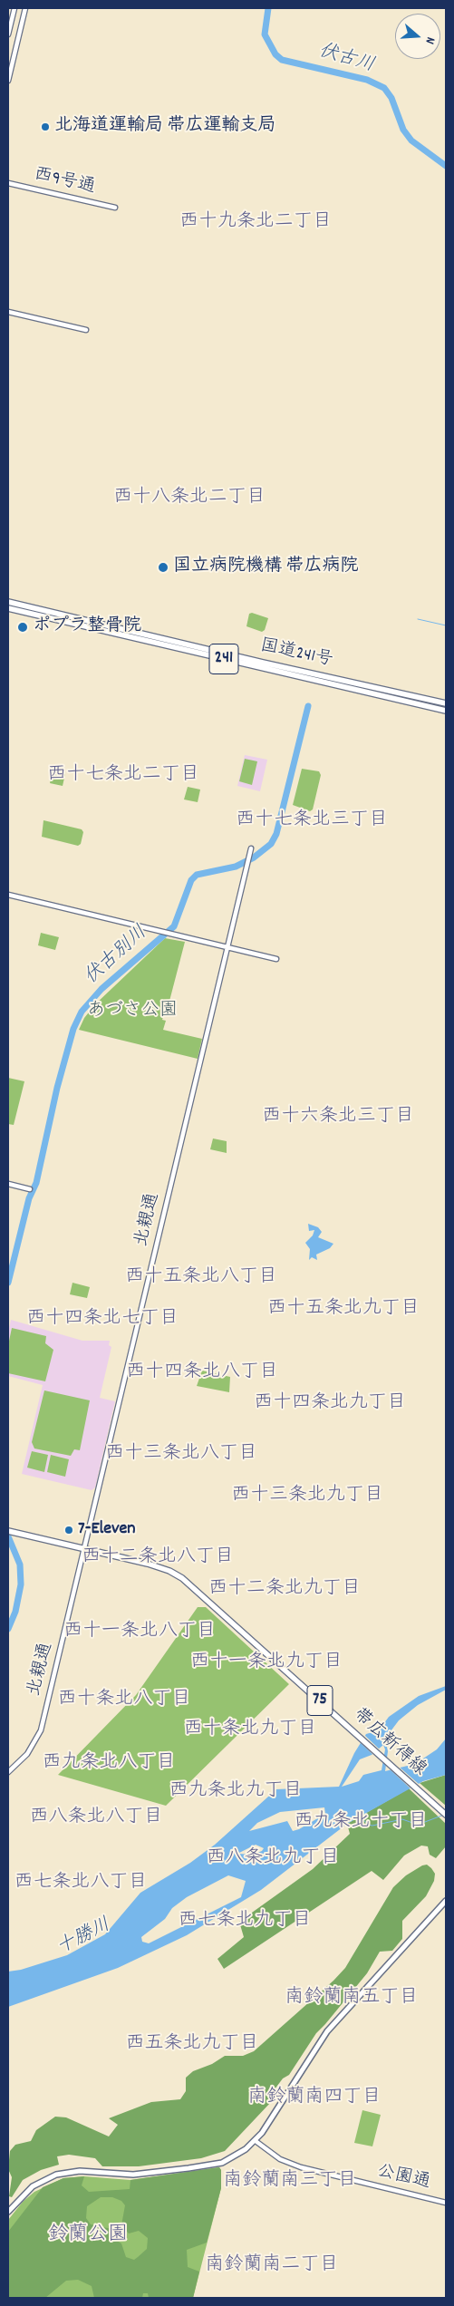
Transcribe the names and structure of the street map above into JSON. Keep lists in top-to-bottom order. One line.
{"streets":{"main road":["国道241号","241","75","帯広新得線"],"street":["西9号通","北親通","公園通"]},"crossings":[["北親通","帯広新得線"]],"districts":["西十九条北二丁目","西十八条北二丁目","西十七条北二丁目","西十七条北三丁目","西十六条北三丁目","西十五条北八丁目","西十五条北九丁目","西十四条北七丁目","西十四条北八丁目","西十四条北九丁目","西十三条北八丁目","西十三条北九丁目","西十二条北八丁目","西十二条北九丁目","西十一条北八丁目","西十一条北九丁目","西十条北八丁目","西十条北九丁目","西九条北八丁目","西九条北九丁目","西八条北八丁目","西九条北十丁目","西八条北九丁目","西七条北八丁目","西七条北九丁目","南鈴蘭南五丁目","西五条北九丁目","南鈴蘭南四丁目","南鈴蘭南三丁目","鈴蘭公園","南鈴蘭南二丁目"],"water":["伏古川","伏古別川","十勝川"],"parks":["あづさ公園"],"places":["北海道運輸局 帯広運輸支局","国立病院機構 帯広病院","ポプラ整骨院","7-Eleven"],"north":"right"}
